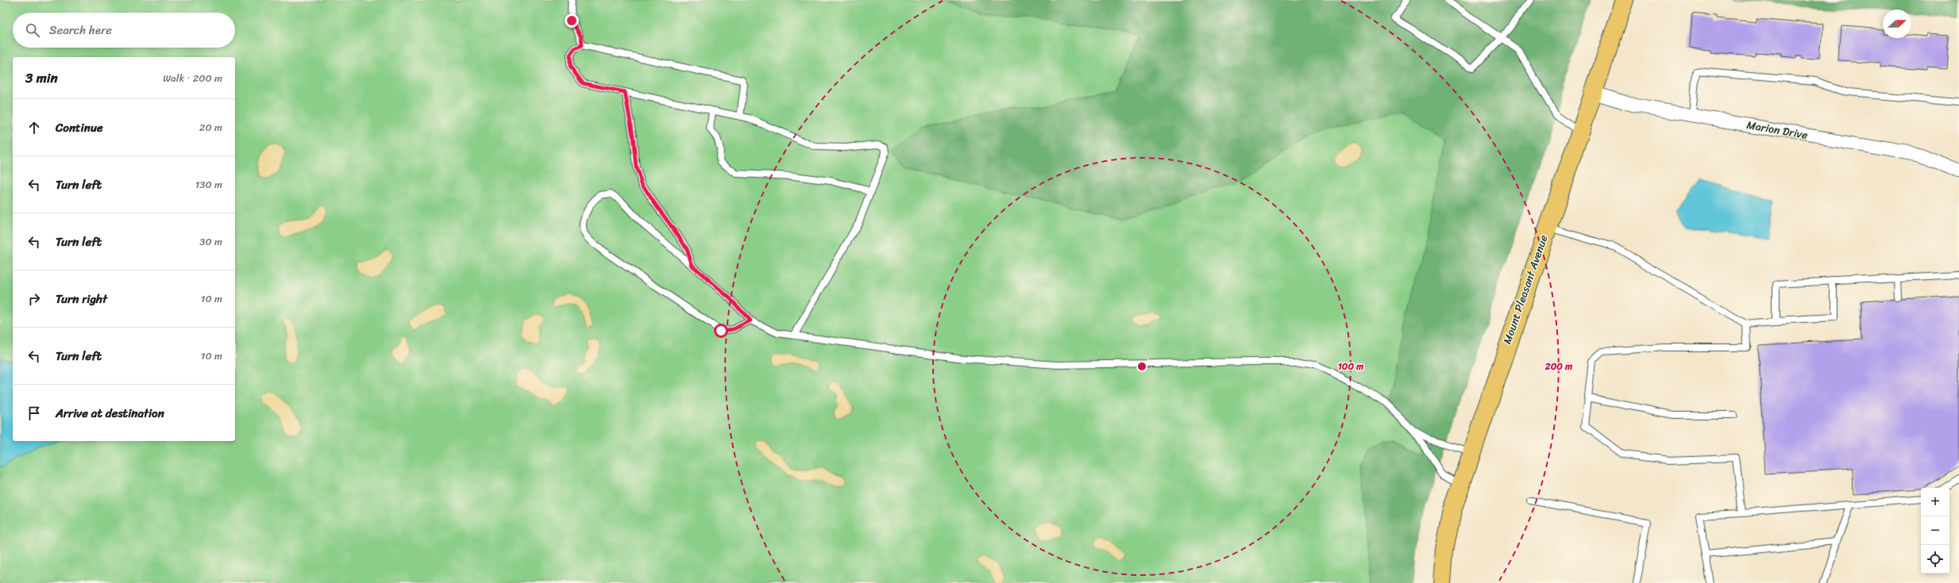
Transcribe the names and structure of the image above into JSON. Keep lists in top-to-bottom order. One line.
{"streets":{"main road":["Mount Pleasant Avenue"],"street":["Marion Drive"]},"crossings":[["Marion Drive","Mount Pleasant Avenue"]],"north":"right","page":{"search":"Search here","heading":["3 min","Walk · 200 m"],"list":[["Continue","20 m"],["Turn left","130 m"],["Turn left","30 m"],["Turn right","10 m"],["Turn left","10 m"],"Arrive at destination"],"map_buttons":["+","−"]},"rings":["100 m","200 m"]}
